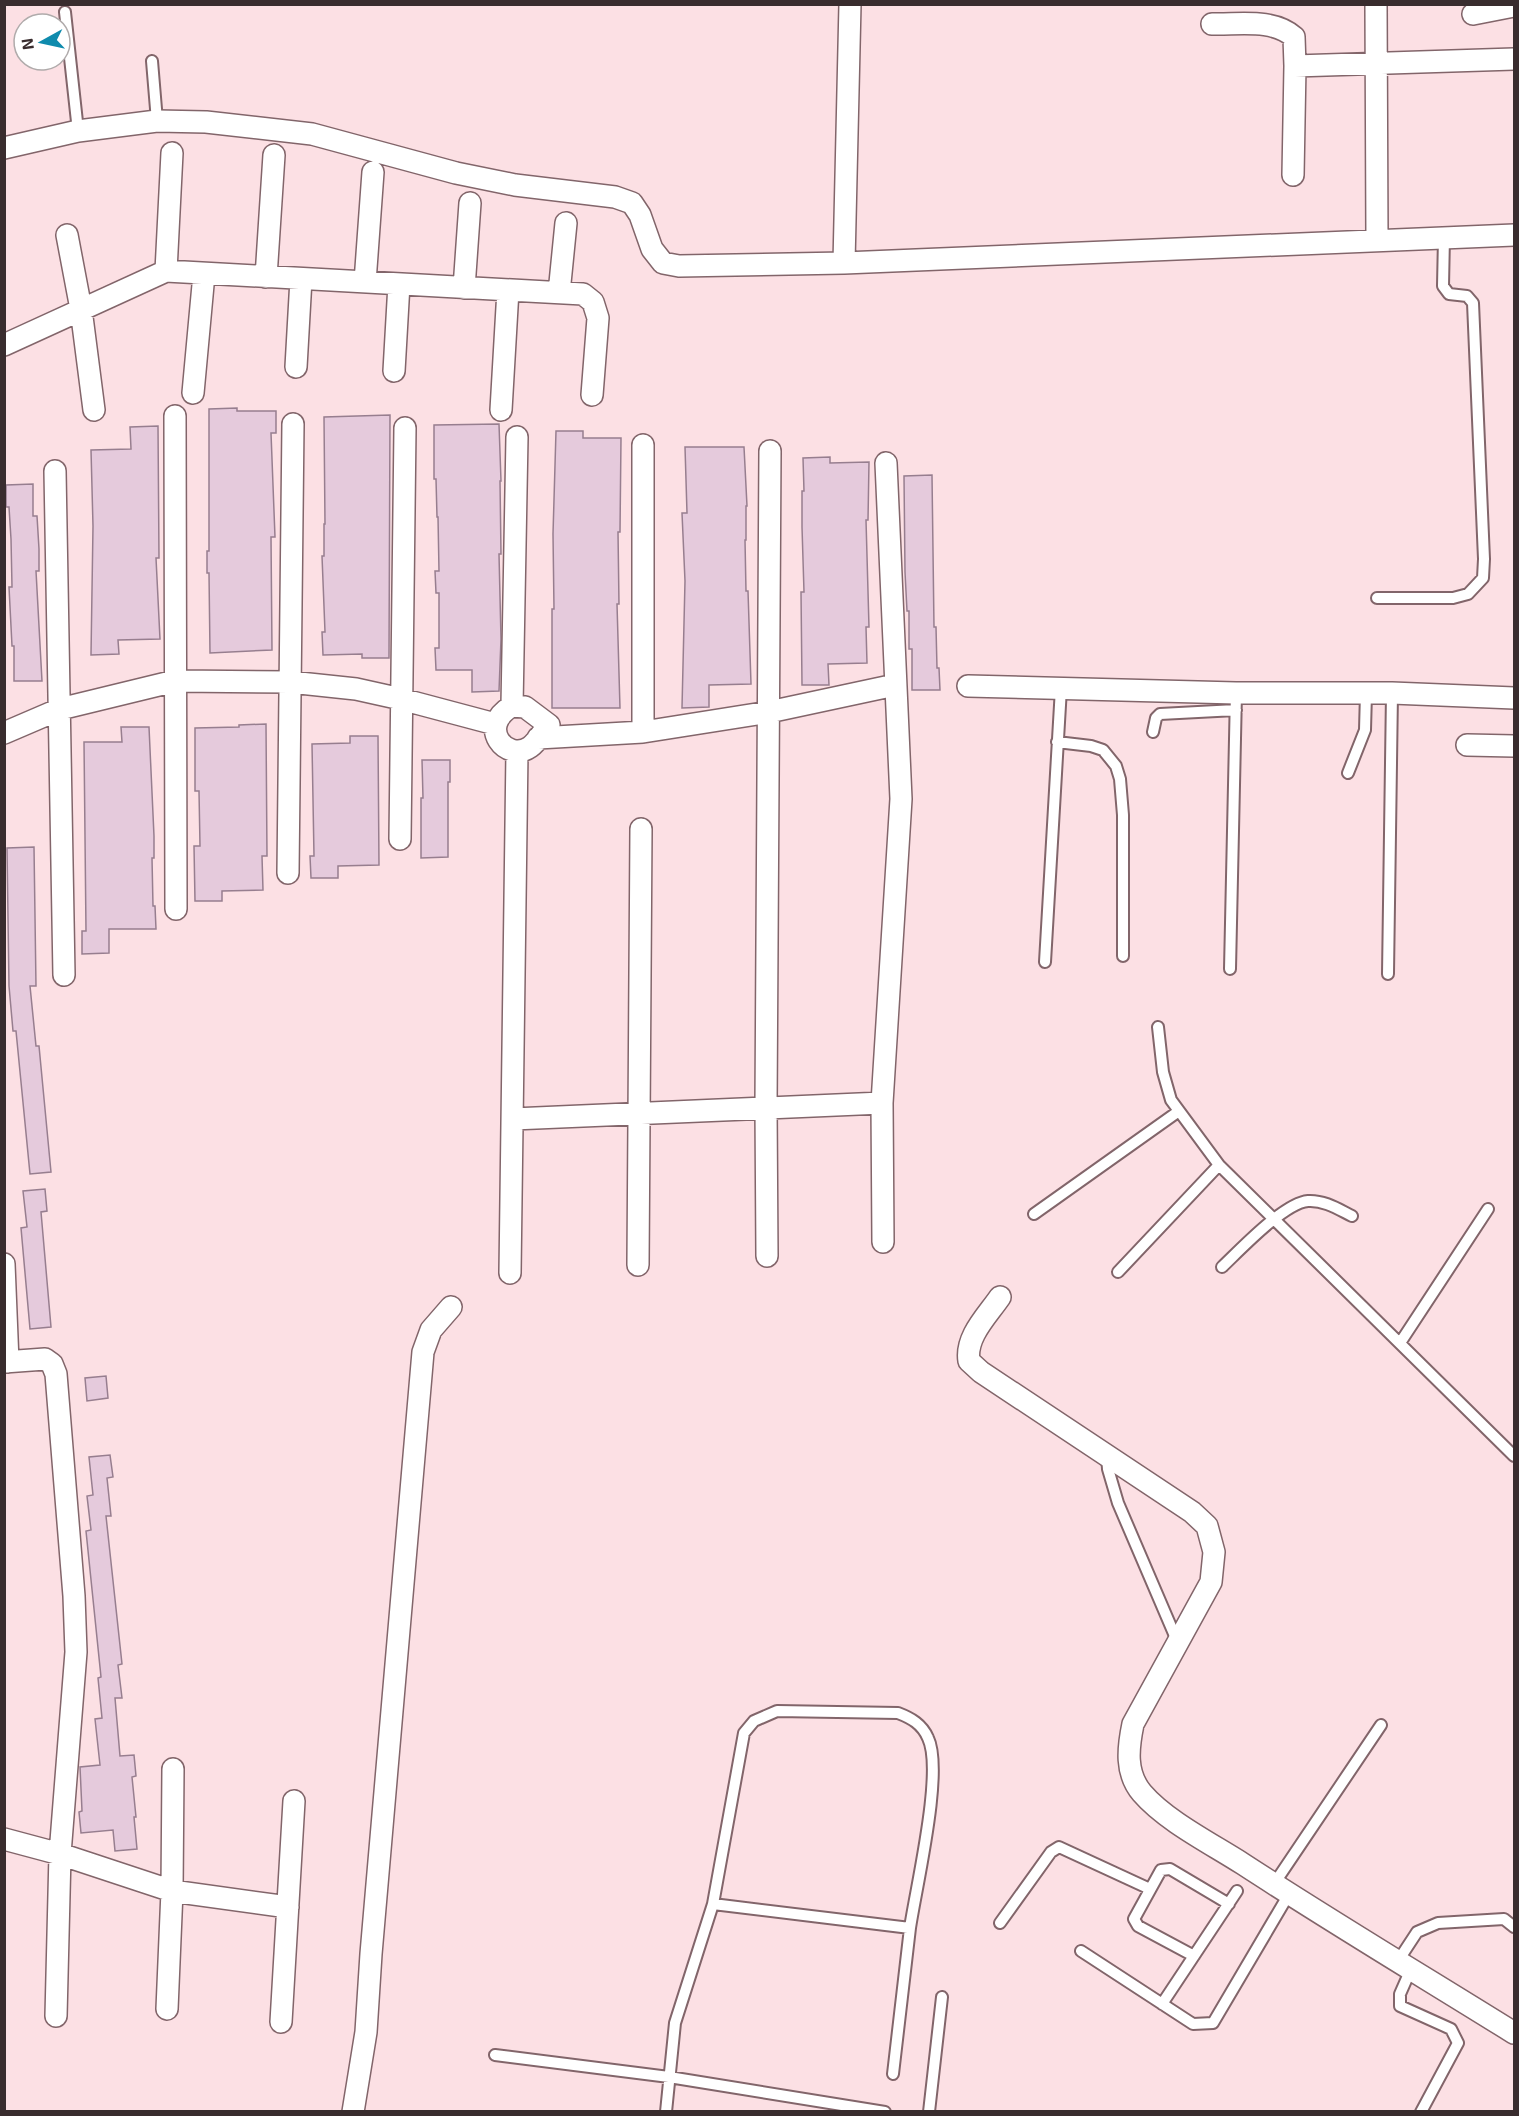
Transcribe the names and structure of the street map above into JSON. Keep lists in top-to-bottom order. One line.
{"north":"left"}
